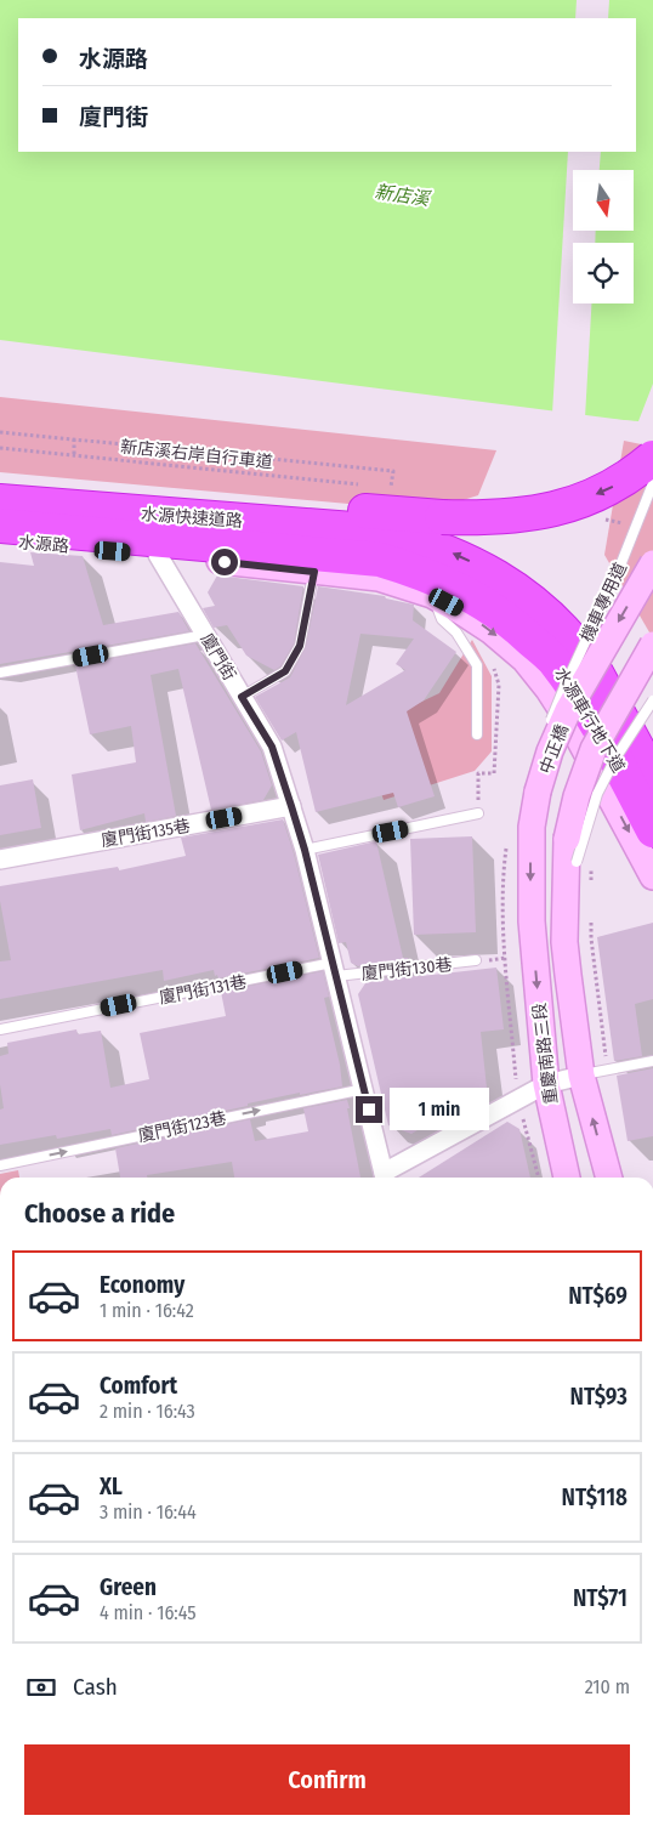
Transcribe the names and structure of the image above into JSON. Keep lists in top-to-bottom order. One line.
{"streets":{"highway":["水源快速道路","水源車行地下道"],"main road":["水源路","中正橋","重慶南路三段"],"street":["廈門街","廈門街135巷"],"lane":["機車專用道","廈門街130巷","廈門街131巷","廈門街123巷"],"path":["新店溪右岸自行車道"]},"crossings":[["水源快速道路","水源路"],["水源快速道路","水源車行地下道"],["水源路","廈門街"],["水源路","水源車行地下道"],["機車專用道","中正橋"],["廈門街","廈門街135巷"],["廈門街","廈門街130巷"],["廈門街","廈門街131巷"],["廈門街","廈門街123巷"],["中正橋","重慶南路三段"],["廈門街130巷","廈門街131巷"]],"one_way":["廈門街123巷"],"water":["新店溪"],"north":"bottom","page":{"banner":["水源路","廈門街"],"bubble":"1 min","heading":"Choose a ride","list":[{"name":"Economy","note":"1 min · 16:42","value":"NT$69"},{"name":"Comfort","note":"2 min · 16:43","value":"NT$93"},{"name":"XL","note":"3 min · 16:44","value":"NT$118"},{"name":"Green","note":"4 min · 16:45","value":"NT$71"}],"pay":["Cash","210 m"],"buttons":"Confirm"}}
